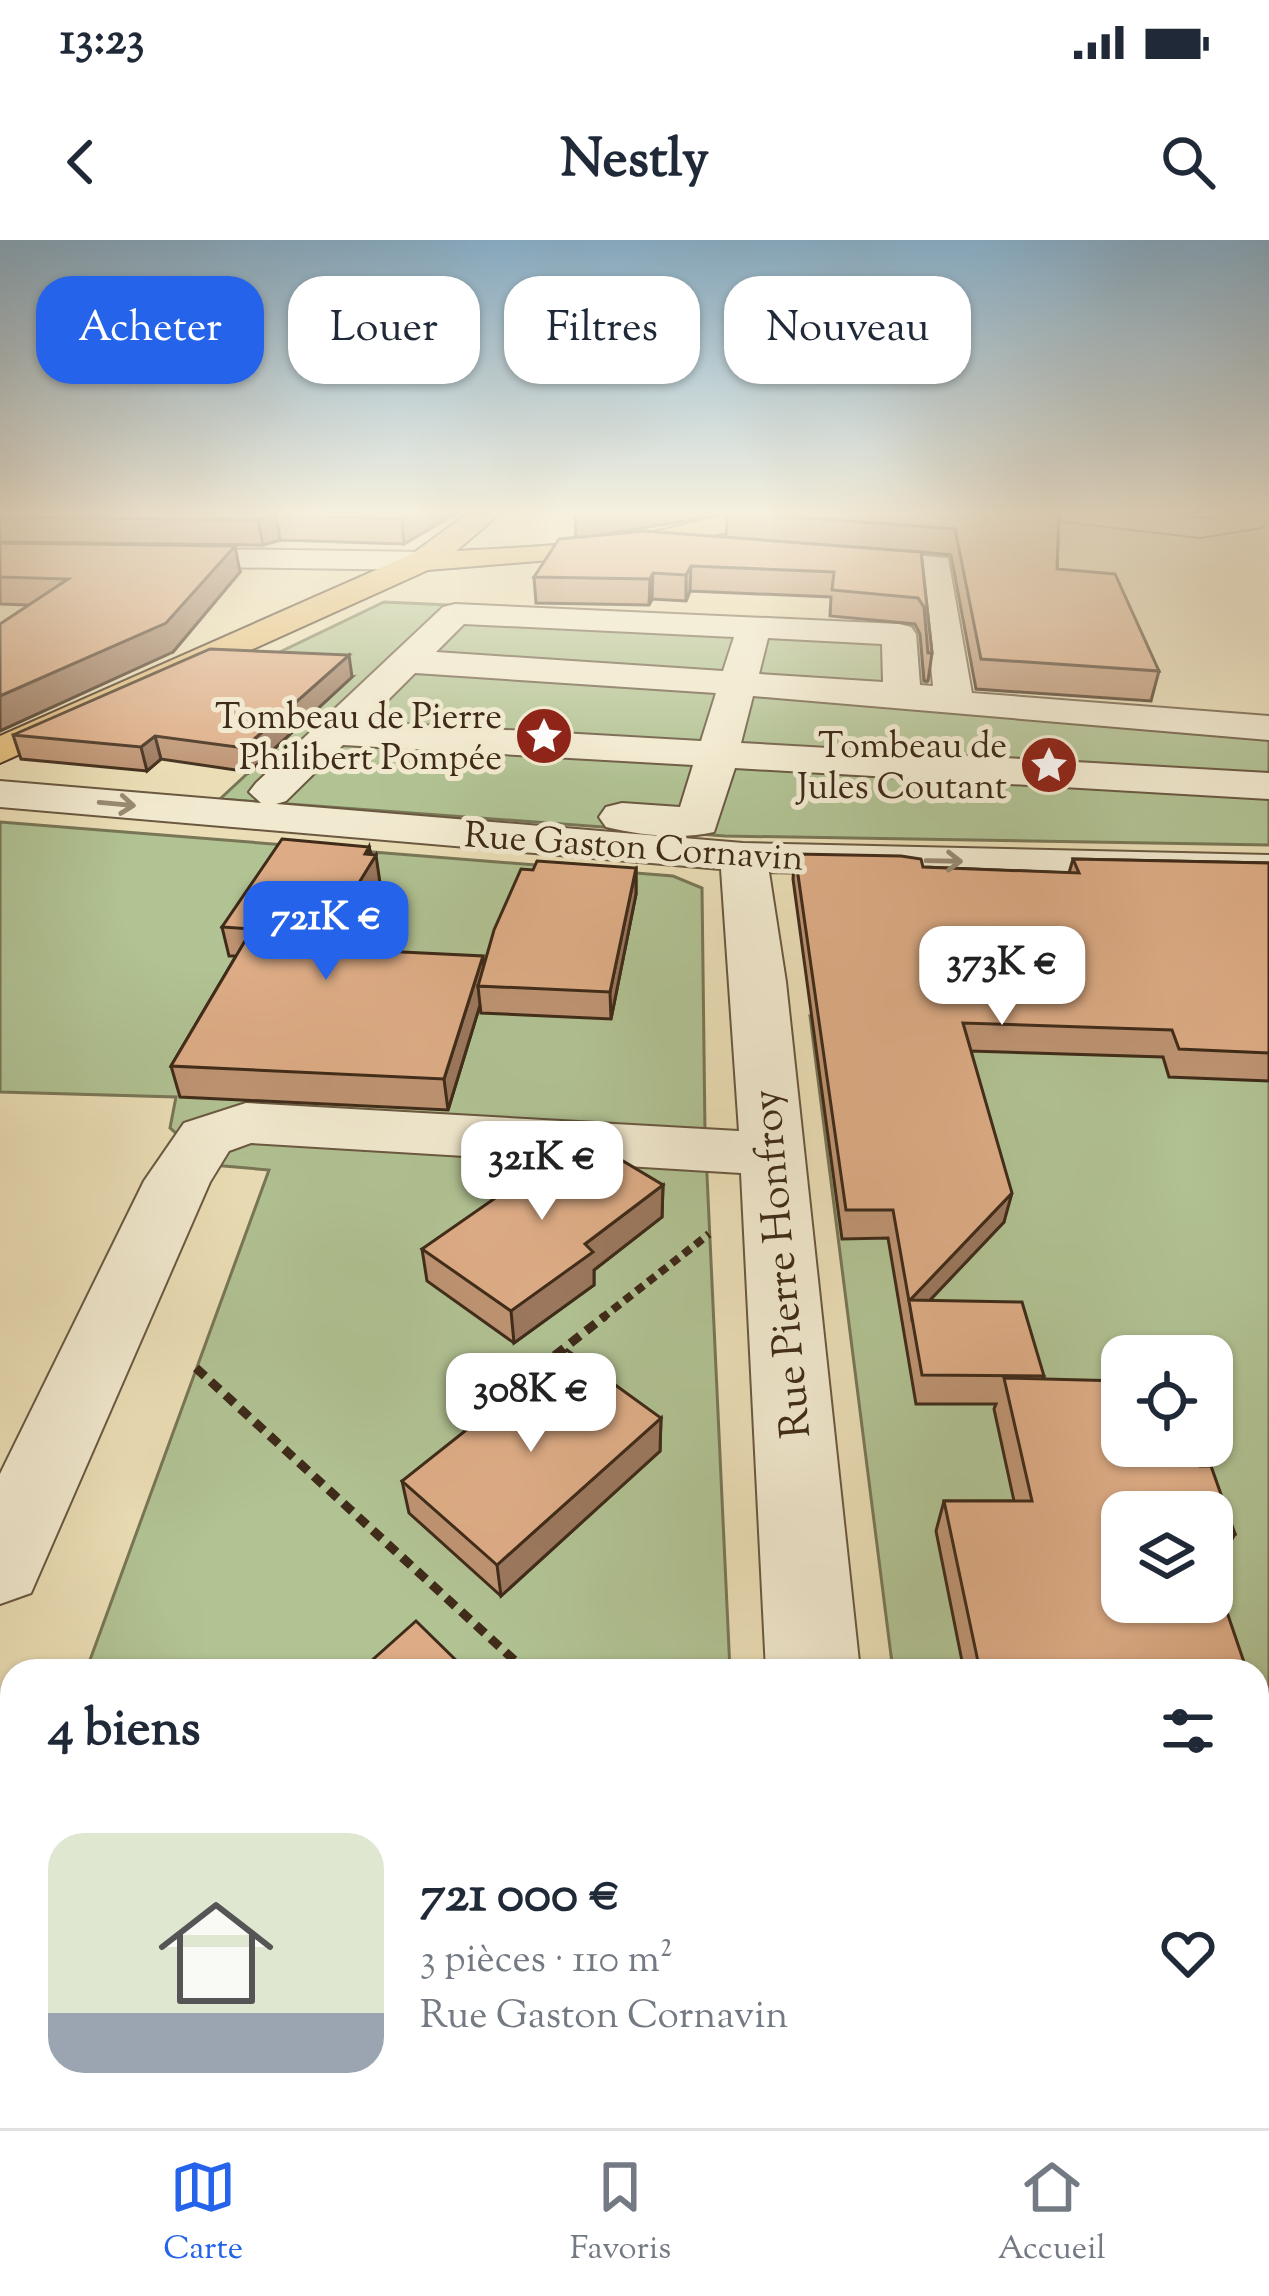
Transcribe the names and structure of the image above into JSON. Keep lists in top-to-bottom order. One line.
{"streets":{"street":["Rue Gaston Cornavin","Rue Pierre Honfroy"]},"crossings":[["Rue Gaston Cornavin","Rue Pierre Honfroy"]],"places":{"place":["Tombeau de Pierre Philibert Pompée","Tombeau de Jules Coutant"]},"page":{"status":"13:23","header":"Nestly","chip":["Acheter","Louer","Filtres","Nouveau"],"price":["721K €","373K €","321K €","308K €"],"heading":"4 biens","list":[{"name":"721 000 €","note":"3 pièces · 110 m² · Rue Gaston Cornavin"}],"tabs":["Carte","Favoris","Accueil"]}}
